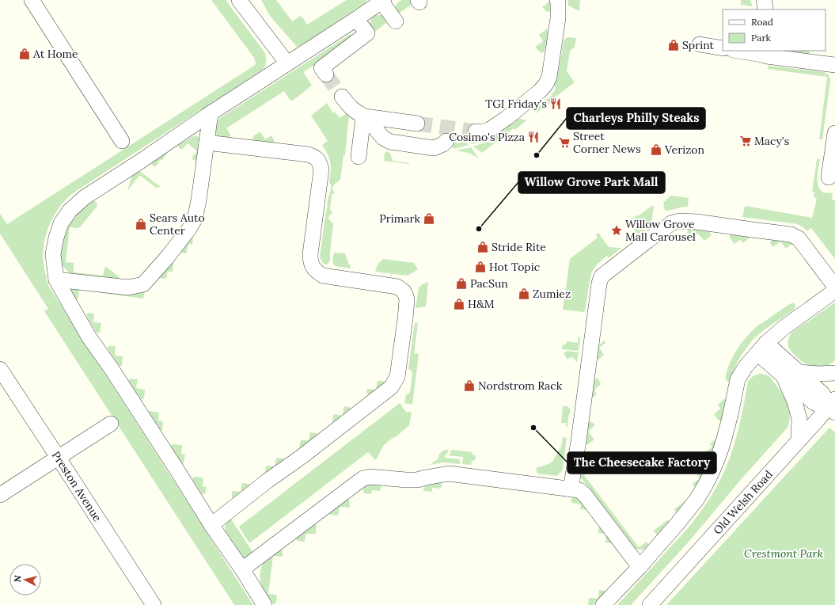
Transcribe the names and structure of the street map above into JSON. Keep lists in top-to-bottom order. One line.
{"streets":{"street":["Preston Avenue","Old Welsh Road"]},"parks":["Crestmont Park"],"places":{"shop":["Sprint","At Home","Verizon","Primark","Sears Auto Center","Stride Rite","Hot Topic","PacSun","Zumiez","H&M","Nordstrom Rack"],"restaurant":["TGI Friday's","Cosimo's Pizza"],"supermarket":["Macy's","Street Corner News"],"other":["Charleys Philly Steaks","Willow Grove Park Mall","The Cheesecake Factory"],"place":["Willow Grove Mall Carousel"]},"legend":["Road","Park"],"north":"left"}
